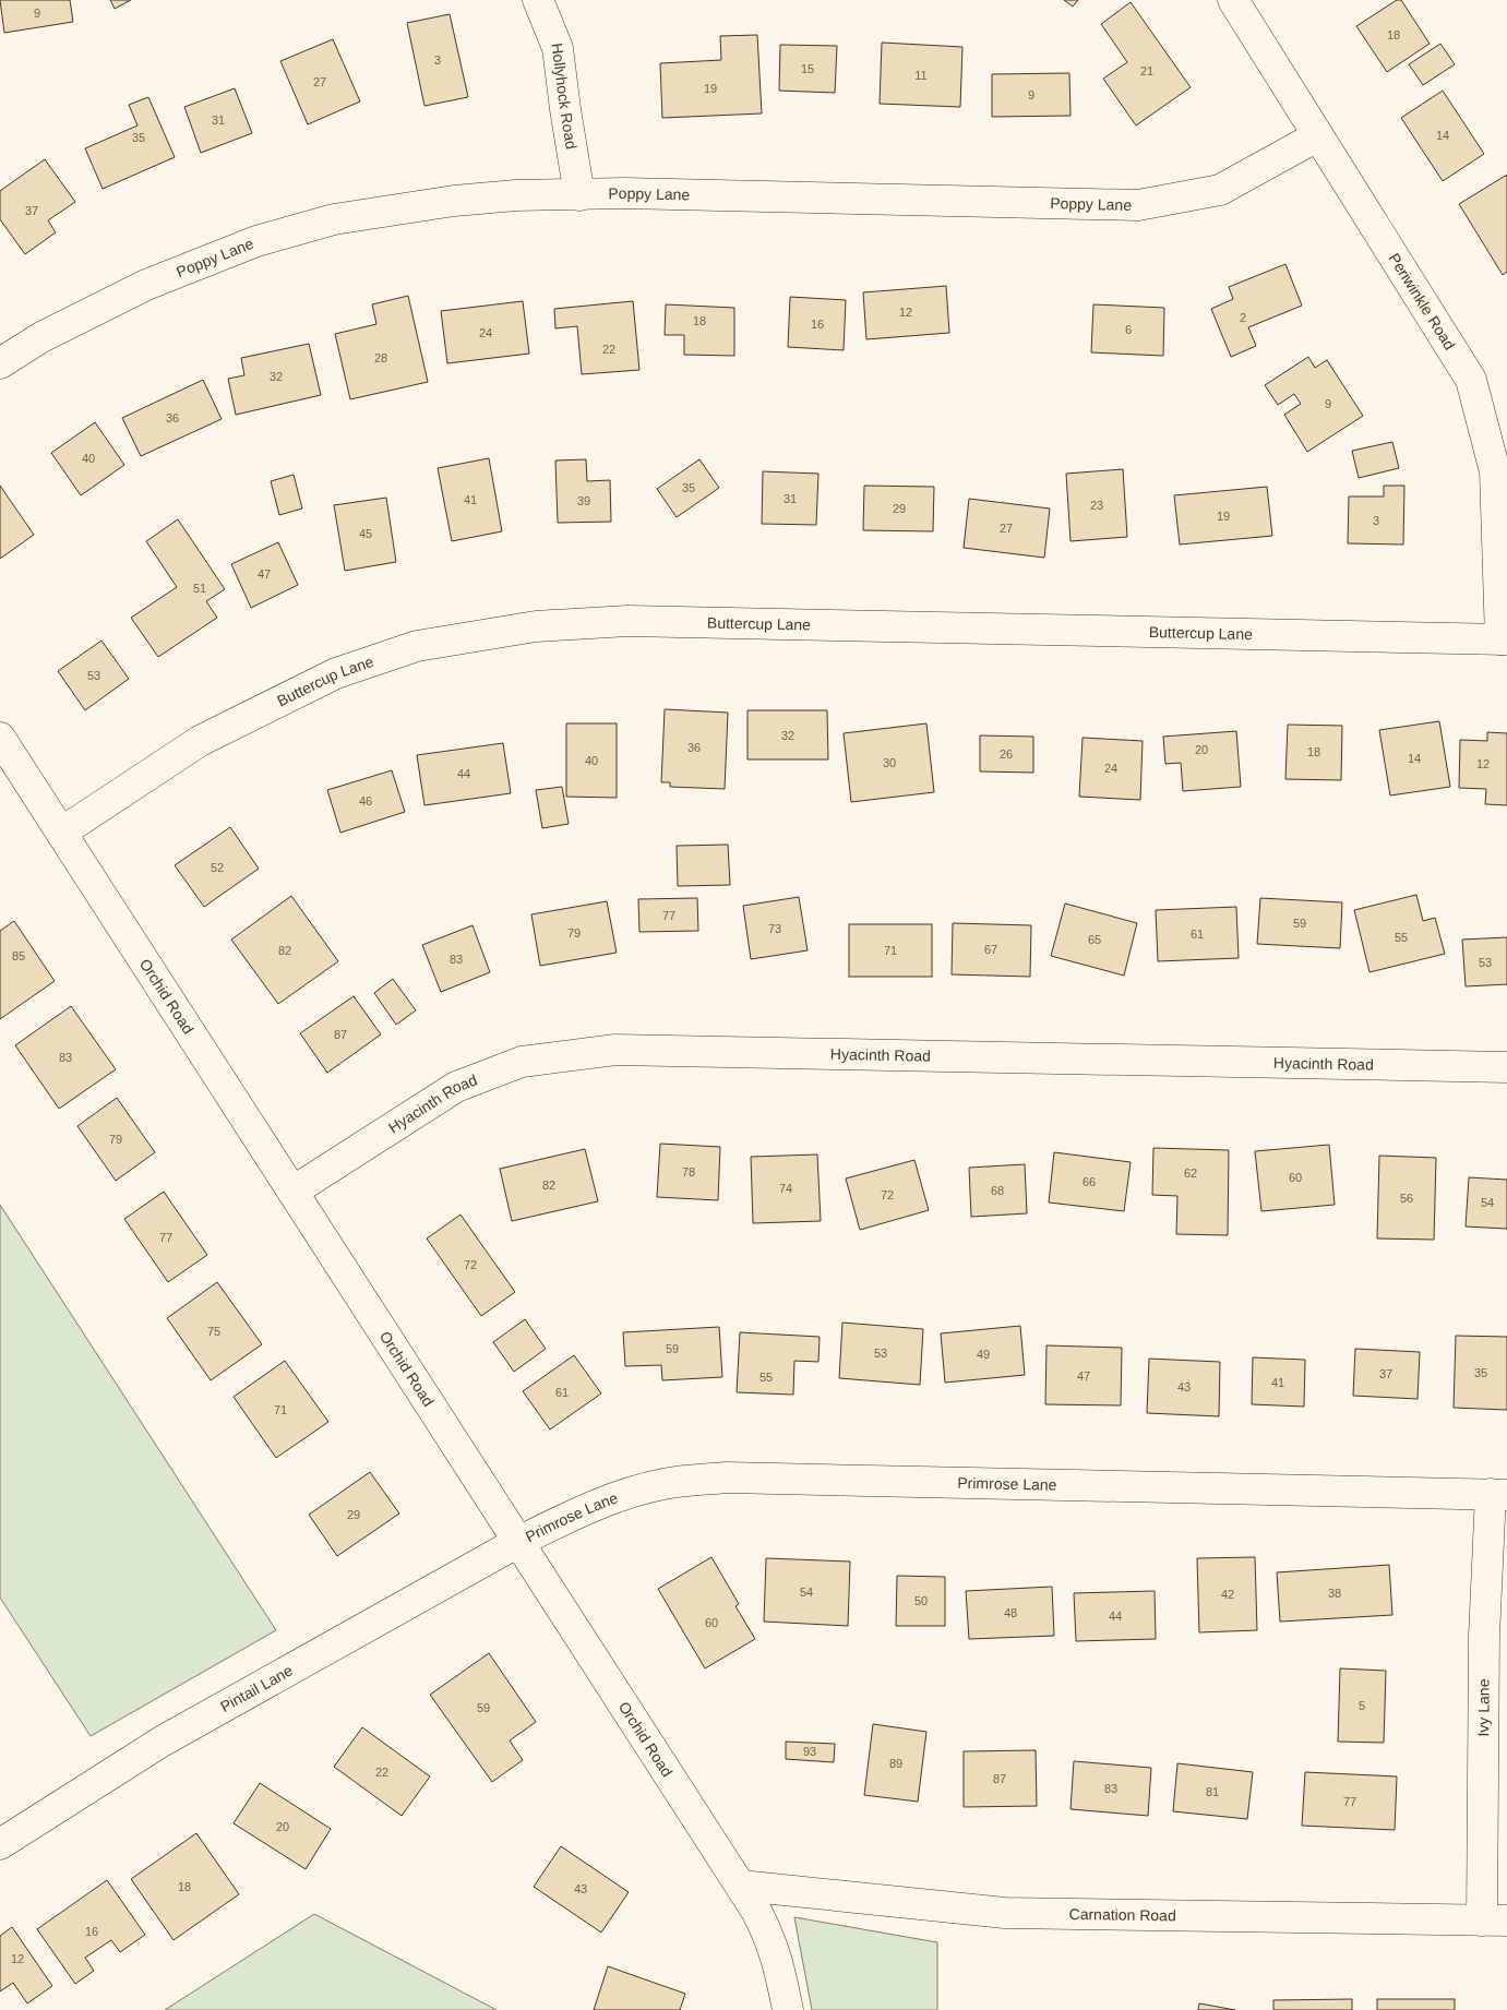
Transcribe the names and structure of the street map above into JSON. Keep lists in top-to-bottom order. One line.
{"streets":{"street":["Hollyhock Road","Poppy Lane","Periwinkle Road","Buttercup Lane","Orchid Road","Hyacinth Road","Primrose Lane","Pintail Lane","Ivy Lane","Carnation Road"]},"crossings":[["Hollyhock Road","Poppy Lane"],["Poppy Lane","Periwinkle Road"],["Periwinkle Road","Buttercup Lane"],["Buttercup Lane","Orchid Road"],["Orchid Road","Hyacinth Road"],["Orchid Road","Primrose Lane"],["Orchid Road","Pintail Lane"],["Orchid Road","Carnation Road"],["Primrose Lane","Pintail Lane"],["Primrose Lane","Ivy Lane"],["Ivy Lane","Carnation Road"]],"house_numbers":["9","18","3","15","21","11","27","19","9","31","14","35","37","12","2","18","16","6","24","22","28","32","9","36","40","35","31","41","39","23","29","19","3","27","45","47","51","53","32","36","20","18","26","14","40","30","12","24","44","46","52","77","59","73","79","61","55","65","67","82","71","85","83","53","87","83","79","78","62","60","66","82","74","68","72","56","54","77","72","75","59","53","49","35","37","47","55","41","43","61","71","29","54","38","42","50","48","44","60","5","59","93","89","22","87","83","81","77","20","18","43","16","12"]}
